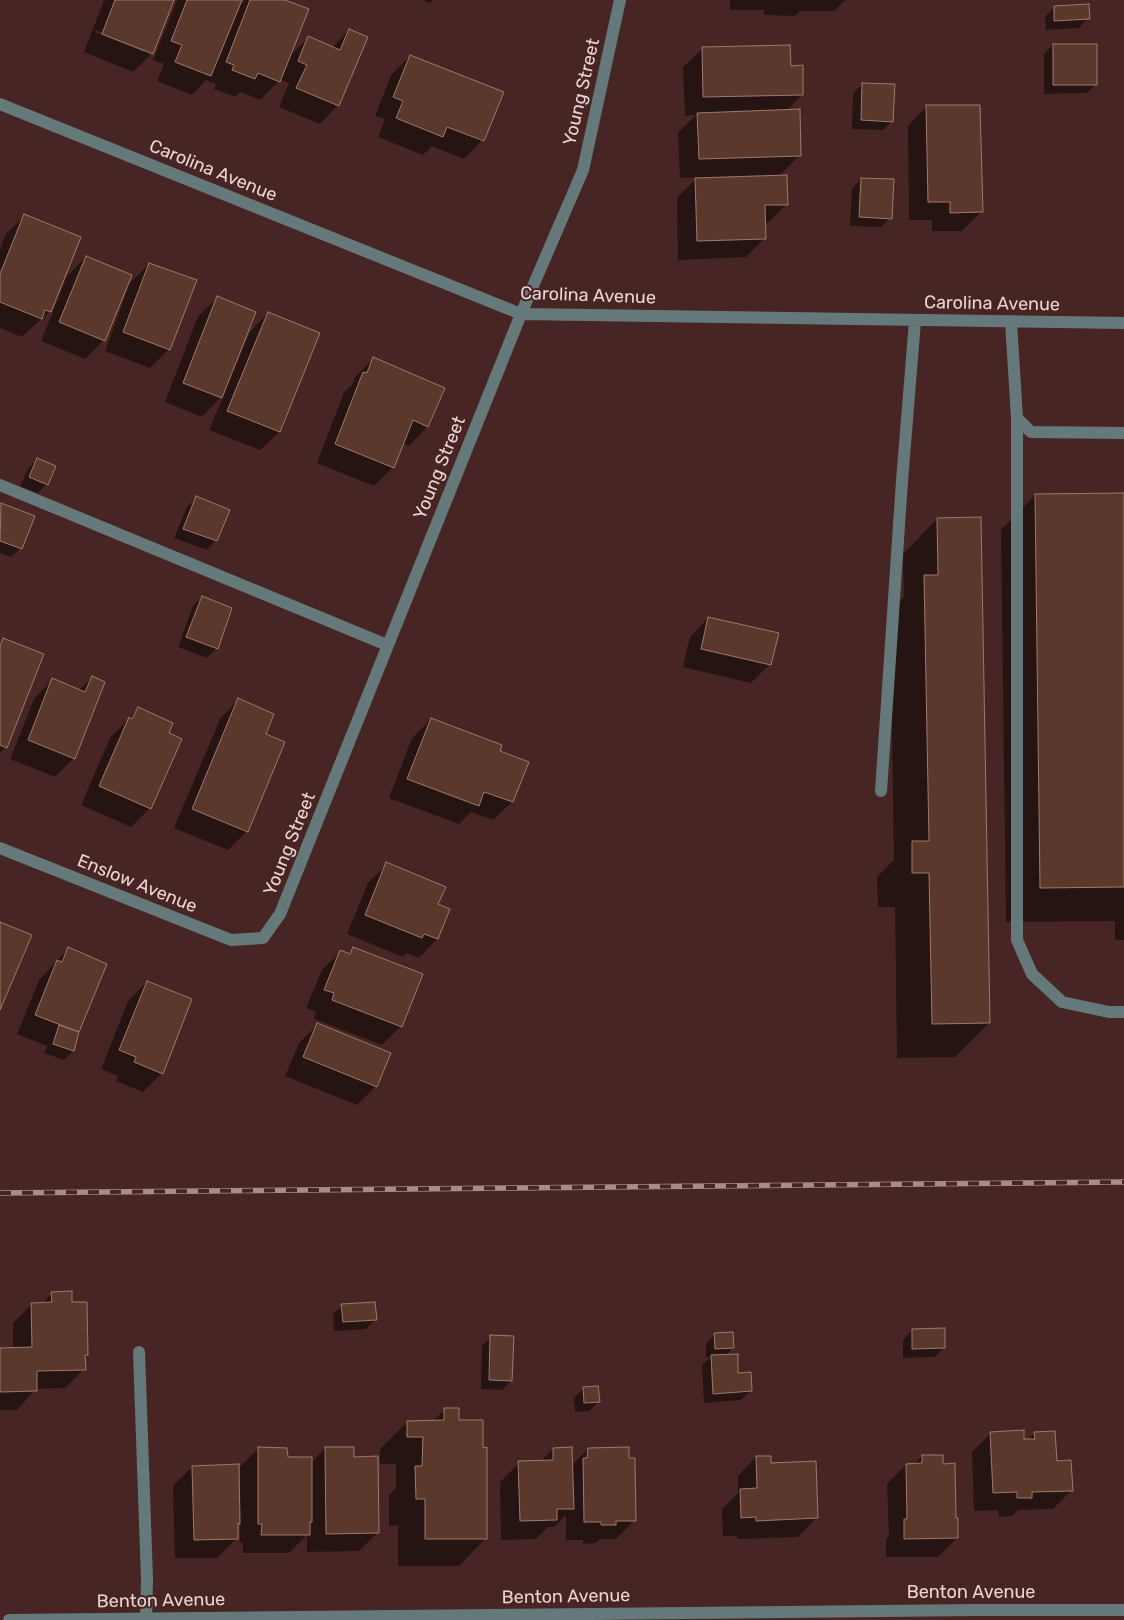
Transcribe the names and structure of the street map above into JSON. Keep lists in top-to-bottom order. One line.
{"streets":{"street":["Young Street","Carolina Avenue","Enslow Avenue","Benton Avenue"]},"crossings":[["Young Street","Carolina Avenue"],["Young Street","Enslow Avenue"]]}
